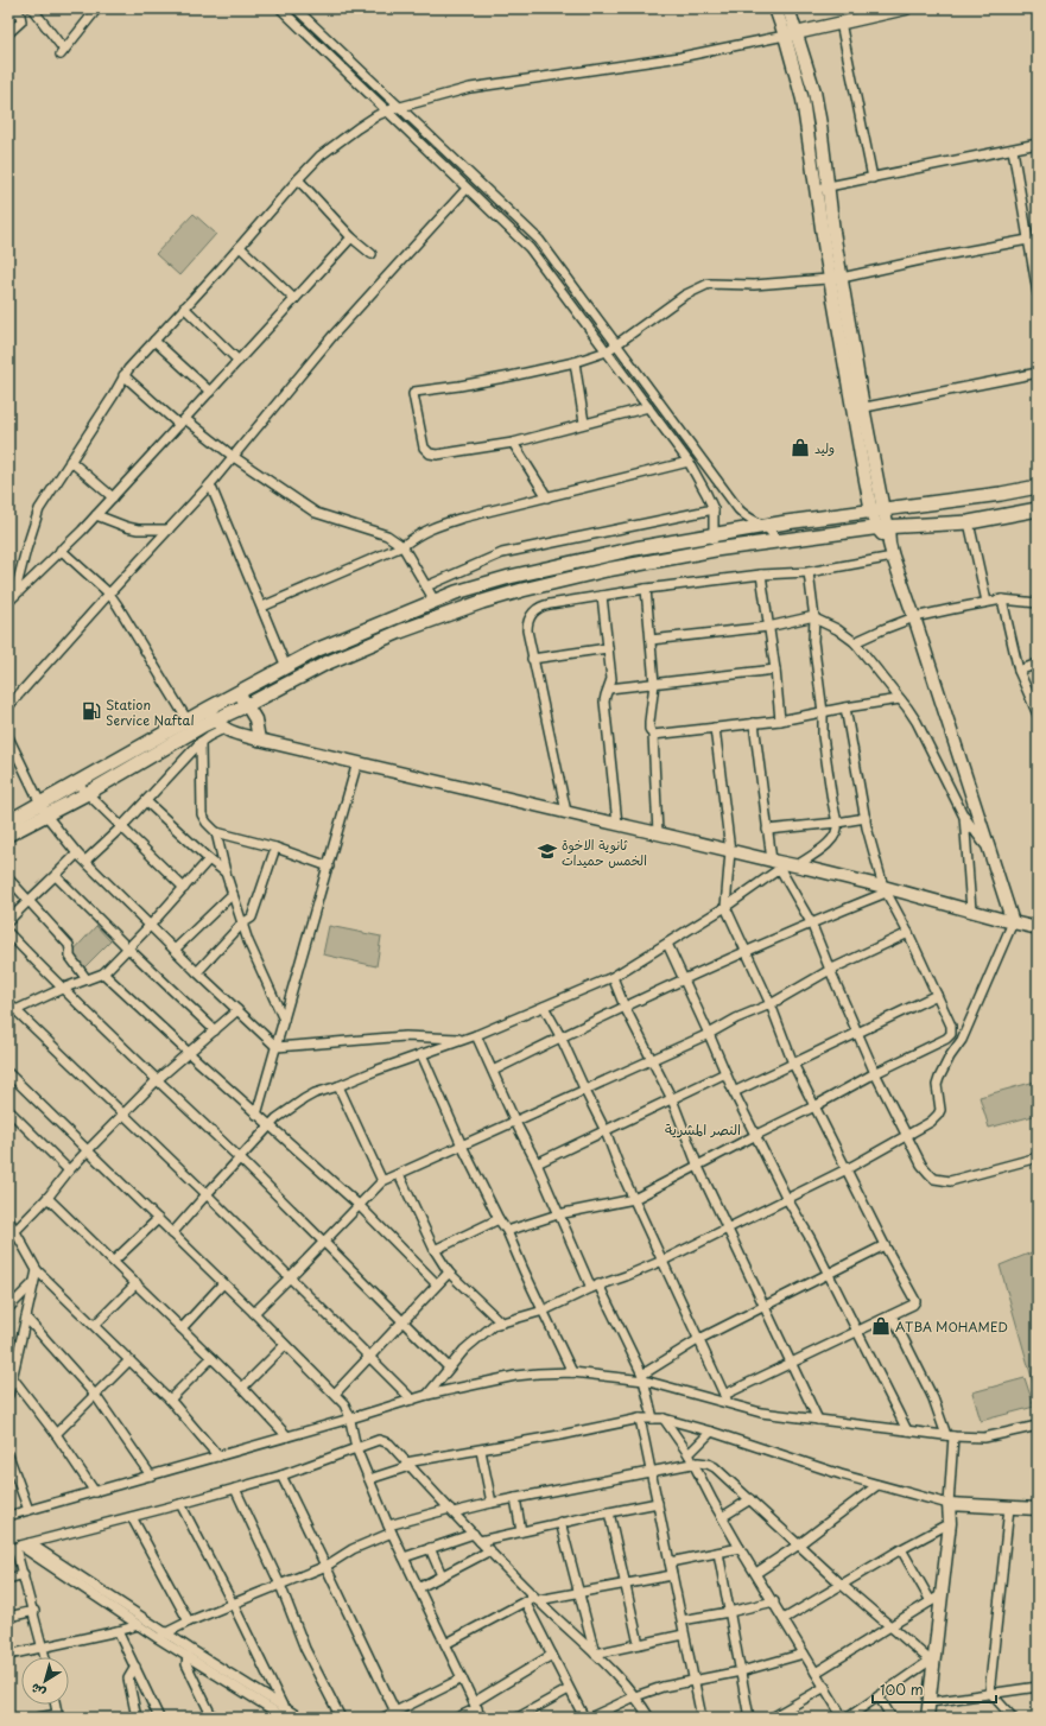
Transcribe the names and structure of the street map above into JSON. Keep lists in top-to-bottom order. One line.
{"districts":["النصر المشرية"],"places":{"shop":["وليد","ATBA MOHAMED"],"fuel station":["Station Service Naftal"],"school or university":["ثانوية الاخوة الخمس حميدات"]},"scale_bar":"100 m","north":"bottom left"}
